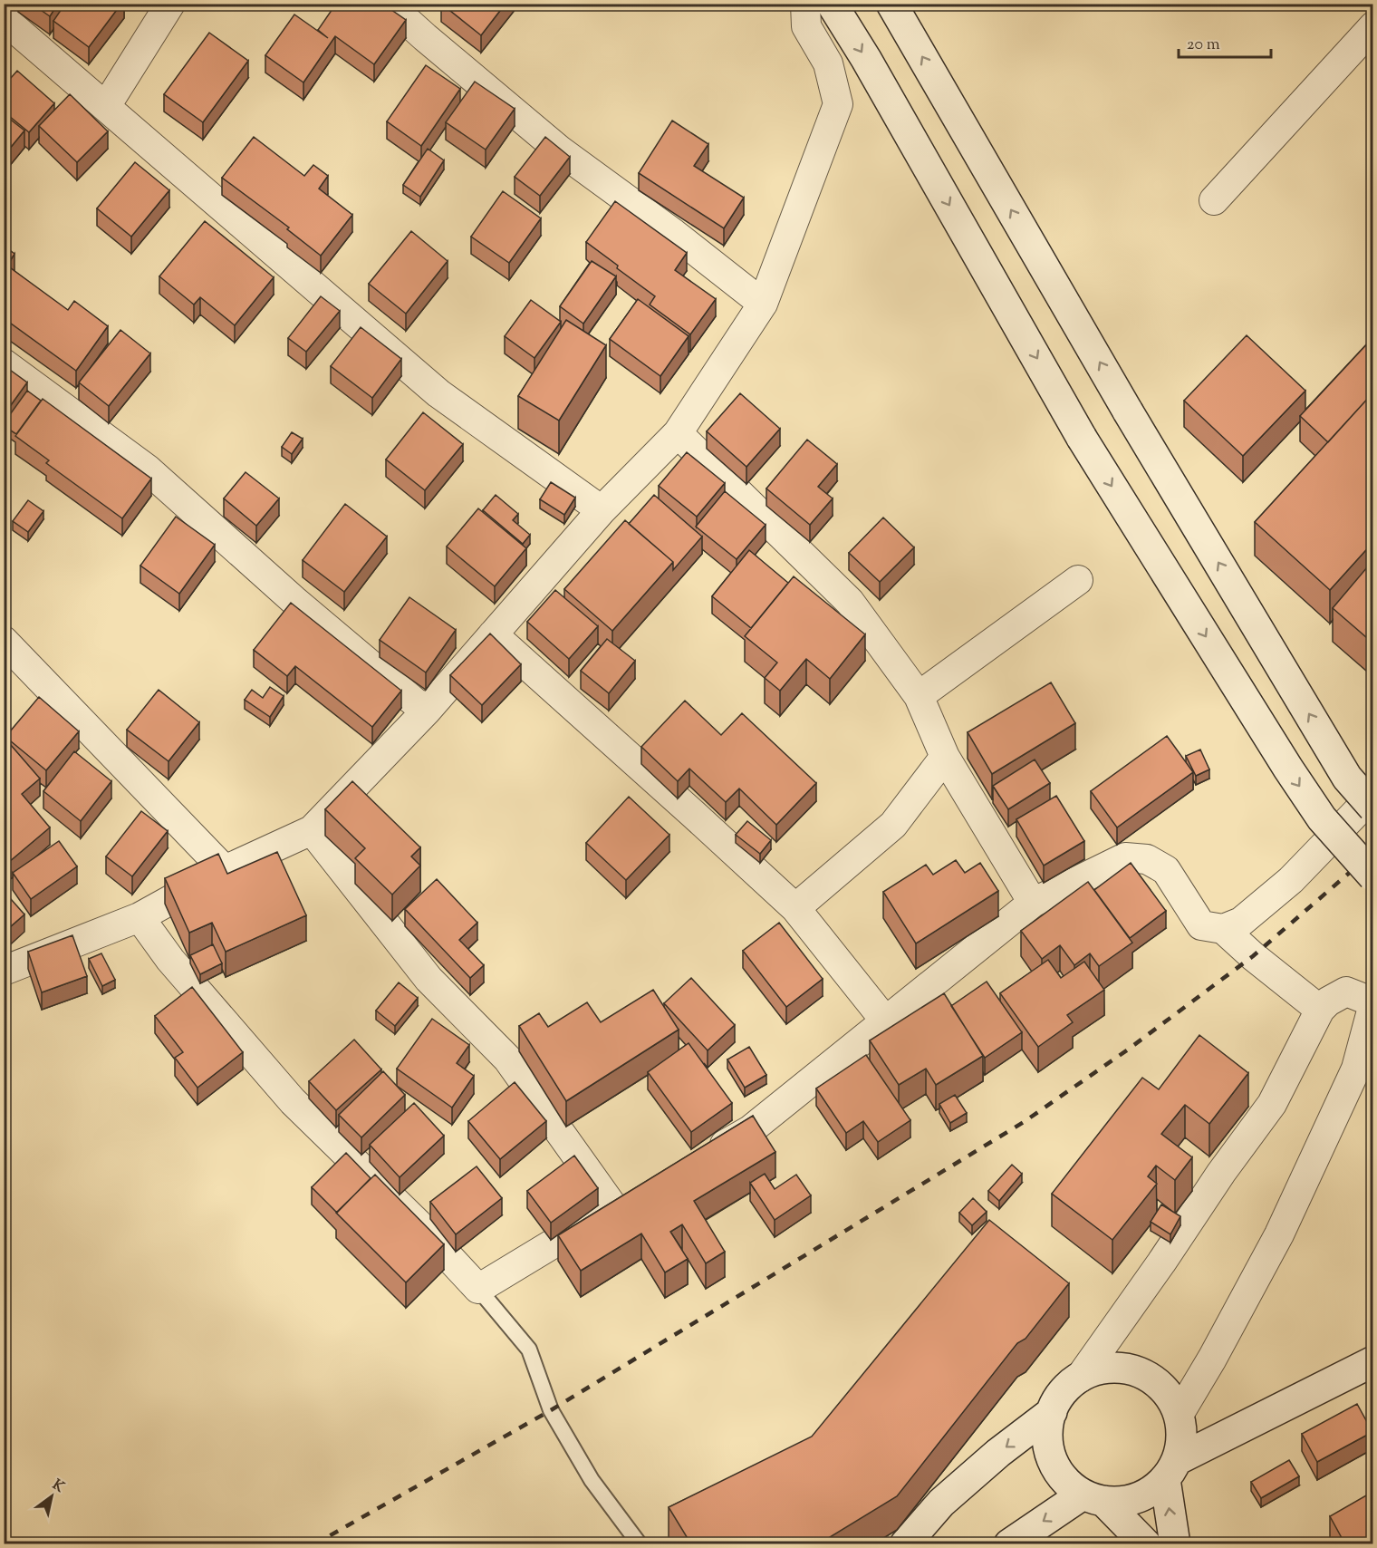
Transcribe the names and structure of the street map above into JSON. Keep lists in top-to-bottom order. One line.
{"scale_bar":"20 m","north":"top right"}
